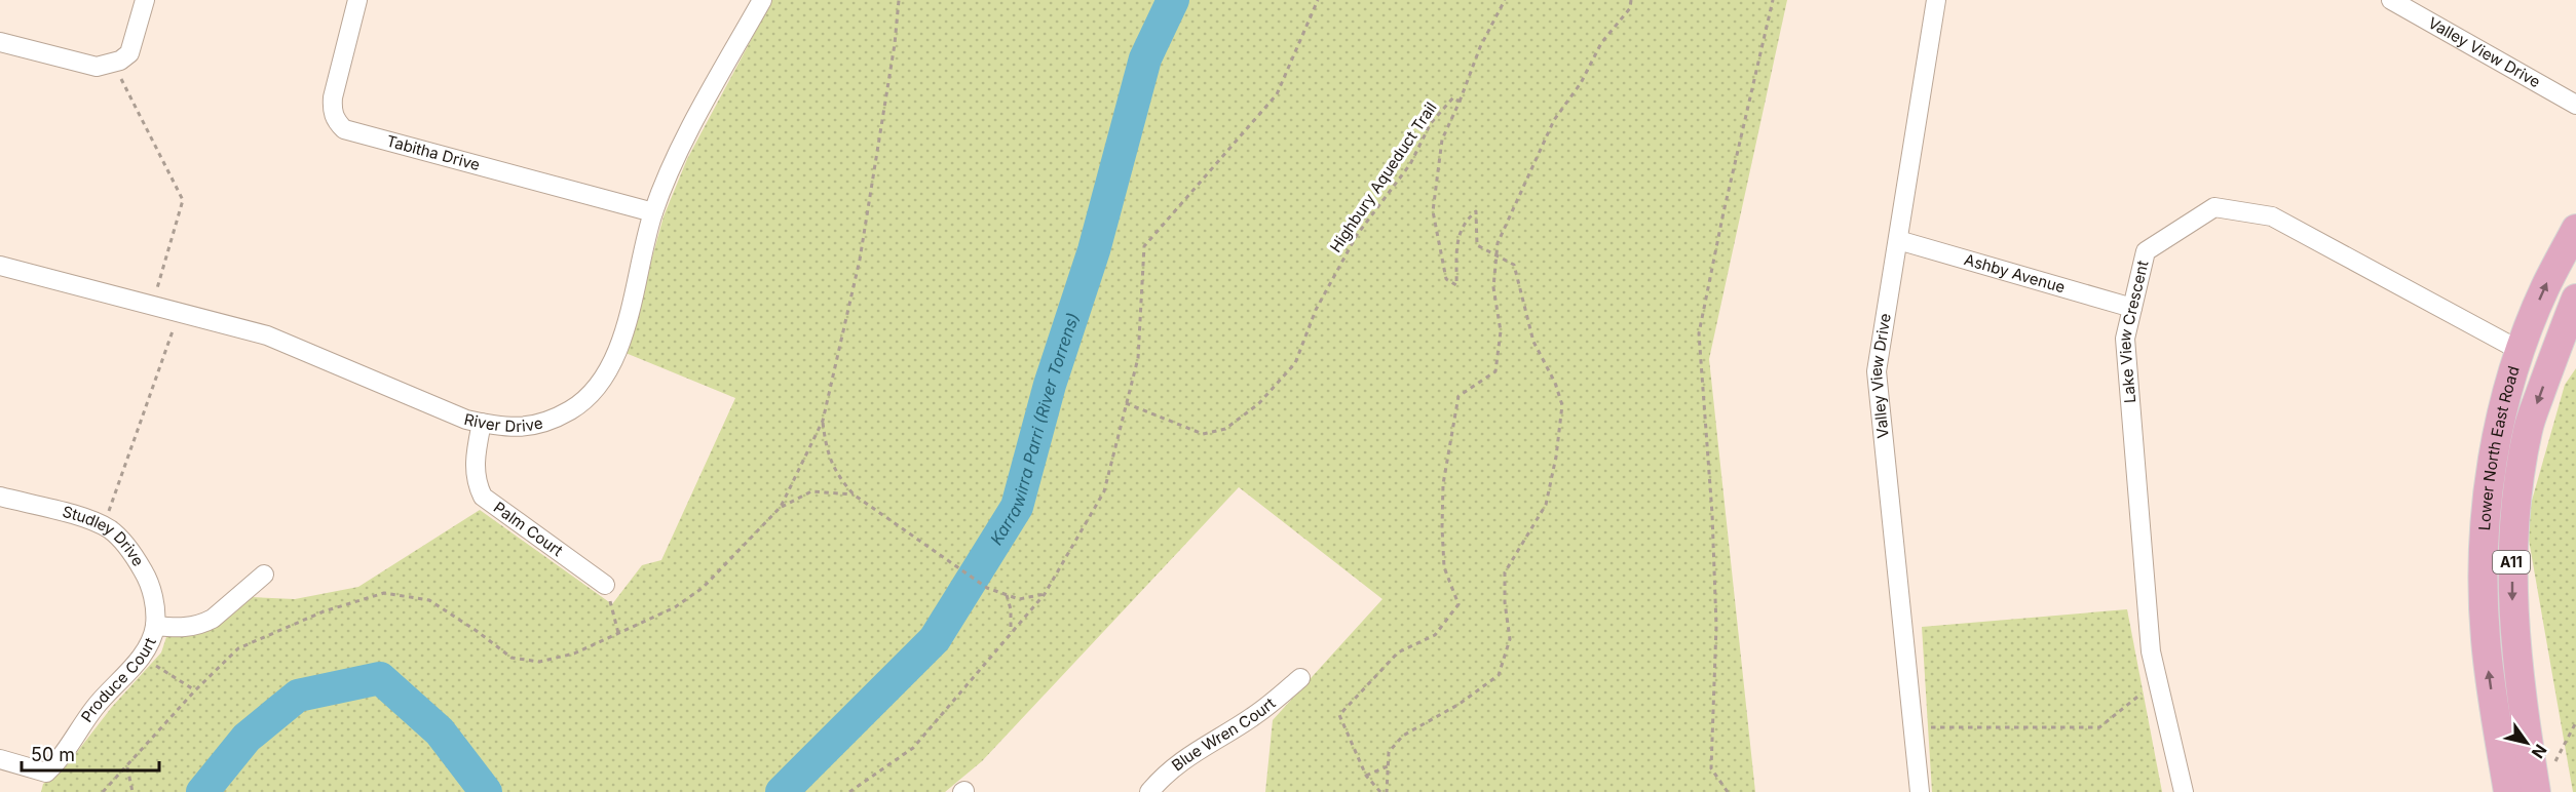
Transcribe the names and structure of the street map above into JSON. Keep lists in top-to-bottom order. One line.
{"streets":{"main road":["Lower North East Road","A11"],"street":["Valley View Drive","Tabitha Drive","Ashby Avenue","Lake View Crescent","River Drive","Palm Court","Studley Drive","Produce Court","Blue Wren Court"],"path":["Highbury Aqueduct Trail"]},"crossings":[["Valley View Drive","Ashby Avenue"],["Tabitha Drive","River Drive"],["Ashby Avenue","Lake View Crescent"],["Lake View Crescent","Lower North East Road"],["River Drive","Palm Court"],["Studley Drive","Produce Court"]],"water":["Karrawirra Parri (River Torrens)"],"scale_bar":"50 m","north":"bottom right"}
